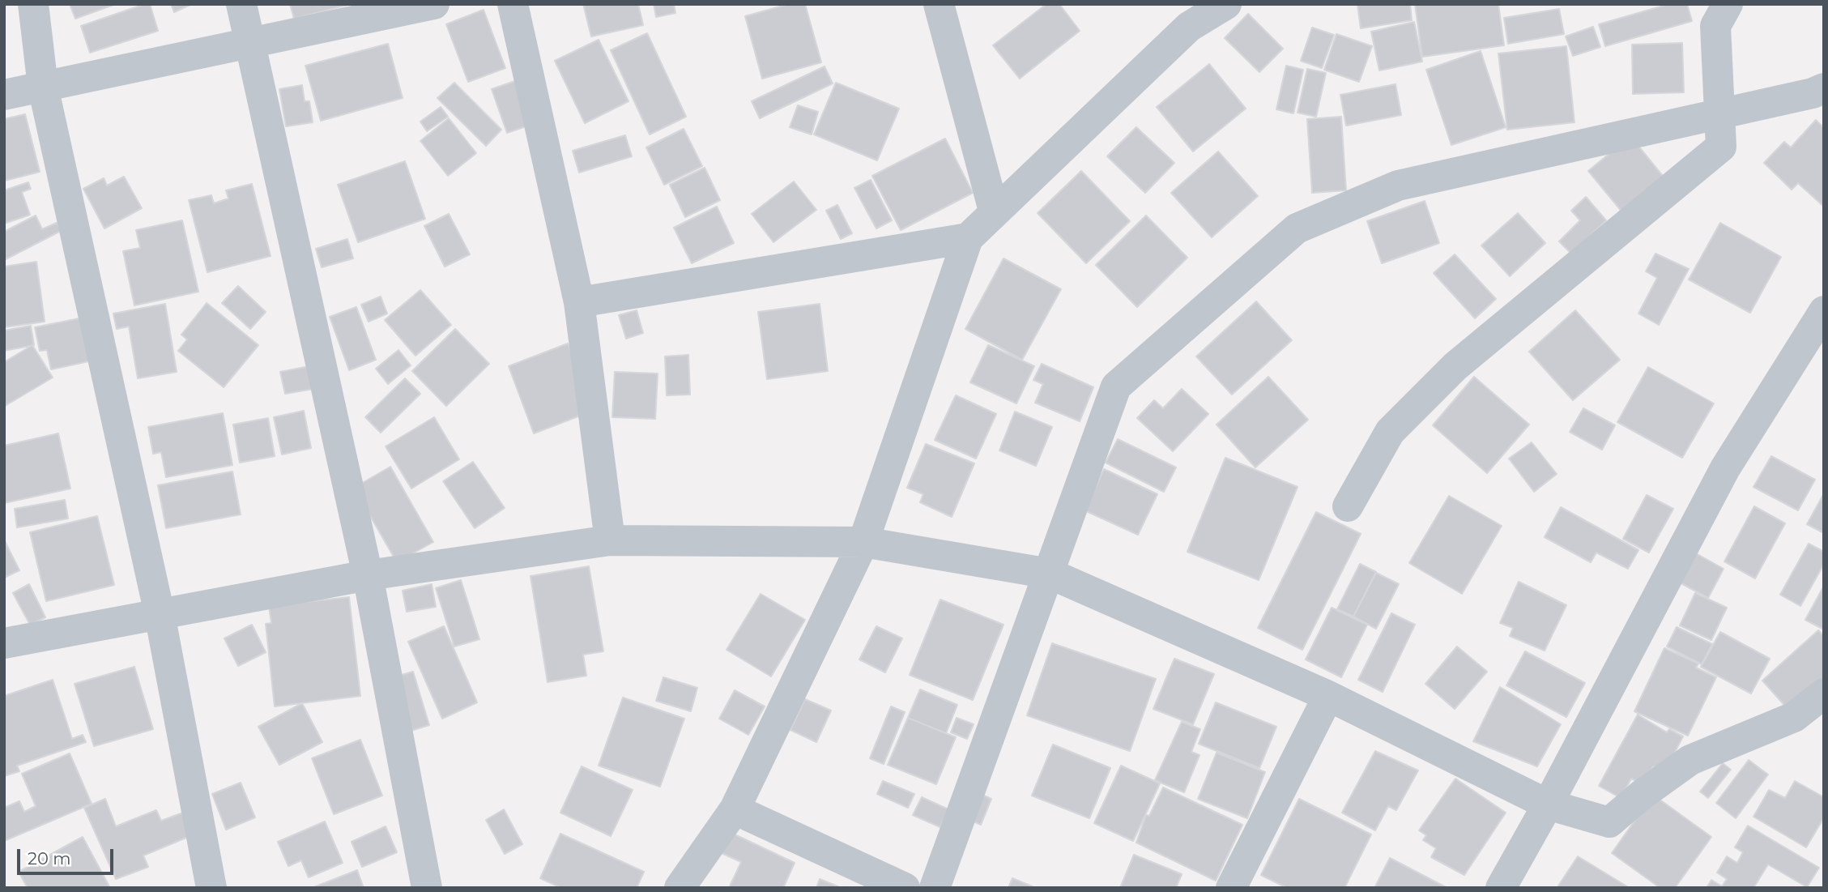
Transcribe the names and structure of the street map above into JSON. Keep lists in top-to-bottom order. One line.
{"scale_bar":"20 m"}
